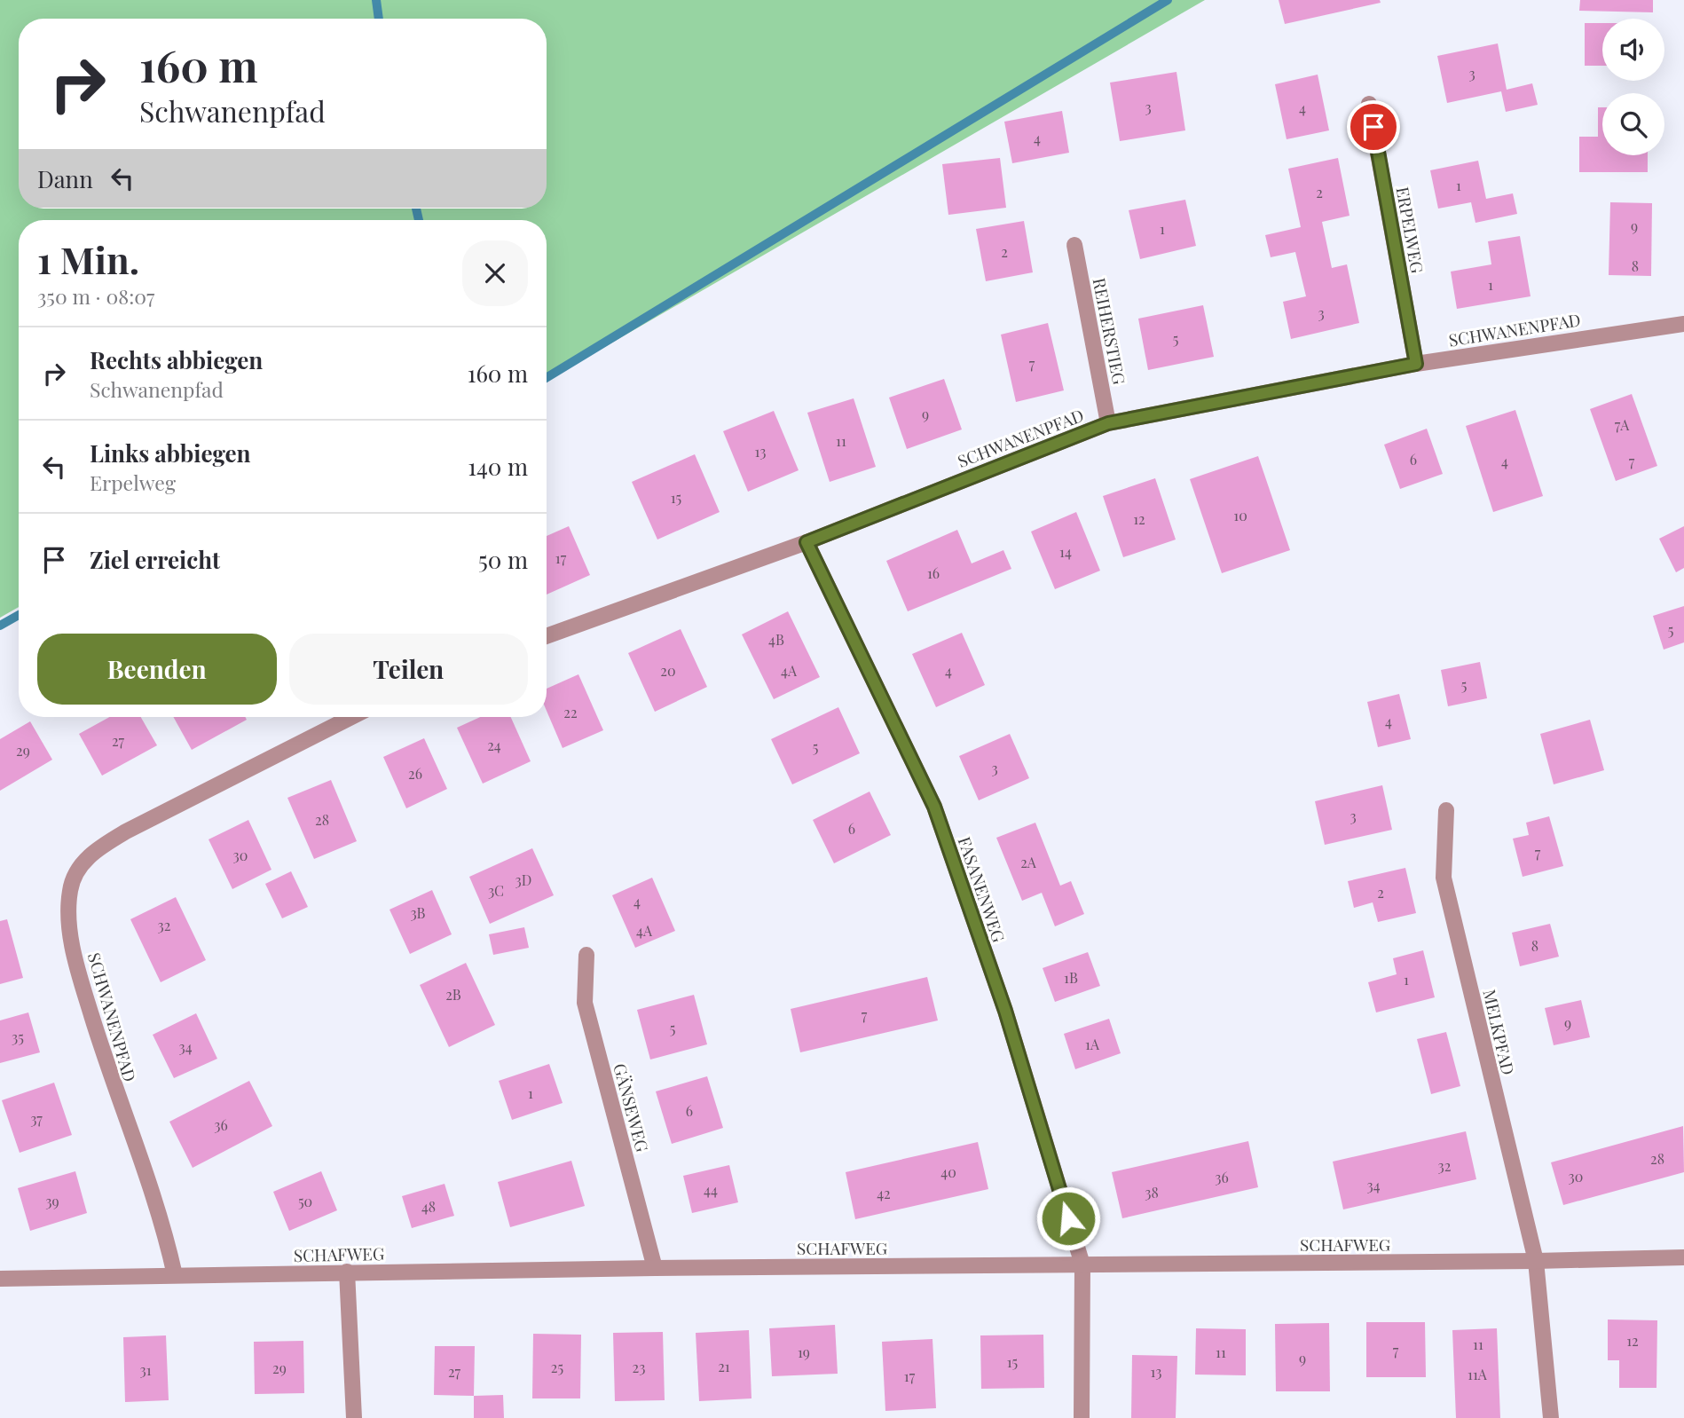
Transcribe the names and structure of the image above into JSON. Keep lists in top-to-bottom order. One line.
{"streets":{"street":["ERPELWEG","SCHWANENPFAD","REIHERSTIEG","FASANENWEG","MELKPFAD","GÄNSEWEG","SCHAFWEG"]},"crossings":[["ERPELWEG","SCHWANENPFAD"],["SCHWANENPFAD","REIHERSTIEG"],["SCHWANENPFAD","FASANENWEG"],["SCHWANENPFAD","SCHAFWEG"],["FASANENWEG","SCHAFWEG"],["MELKPFAD","SCHAFWEG"],["GÄNSEWEG","SCHAFWEG"]],"house_numbers":["3","3","4","4","1","2","9","1","2","8","1","3","5","7","9","7A","11","13","6","4","7","15","10","12","14","17","16","5","4B","20","4A","4","5","22","4","27","24","5","29","3","26","3","28","6","7","30","2A","3D","3C","2","4","3B","32","4A","8","1B","1","2B","7","9","5","35","1A","34","1","6","37","36","28","32","40","30","36","34","44","38","42","39","50","48","12","11","7","19","11","9","15","21","25","23","29","31","27","13","11A","17"],"page":{"turn":["160 m","Schwanenpfad"],"then":"Dann","heading":["1 Min.","350 m · 08:07"],"list":[{"name":"Rechts abbiegen","note":"Schwanenpfad","value":"160 m"},{"name":"Links abbiegen","note":"Erpelweg","value":"140 m"},{"name":"Ziel erreicht","value":"50 m"}],"buttons":["Beenden","Teilen"]}}
